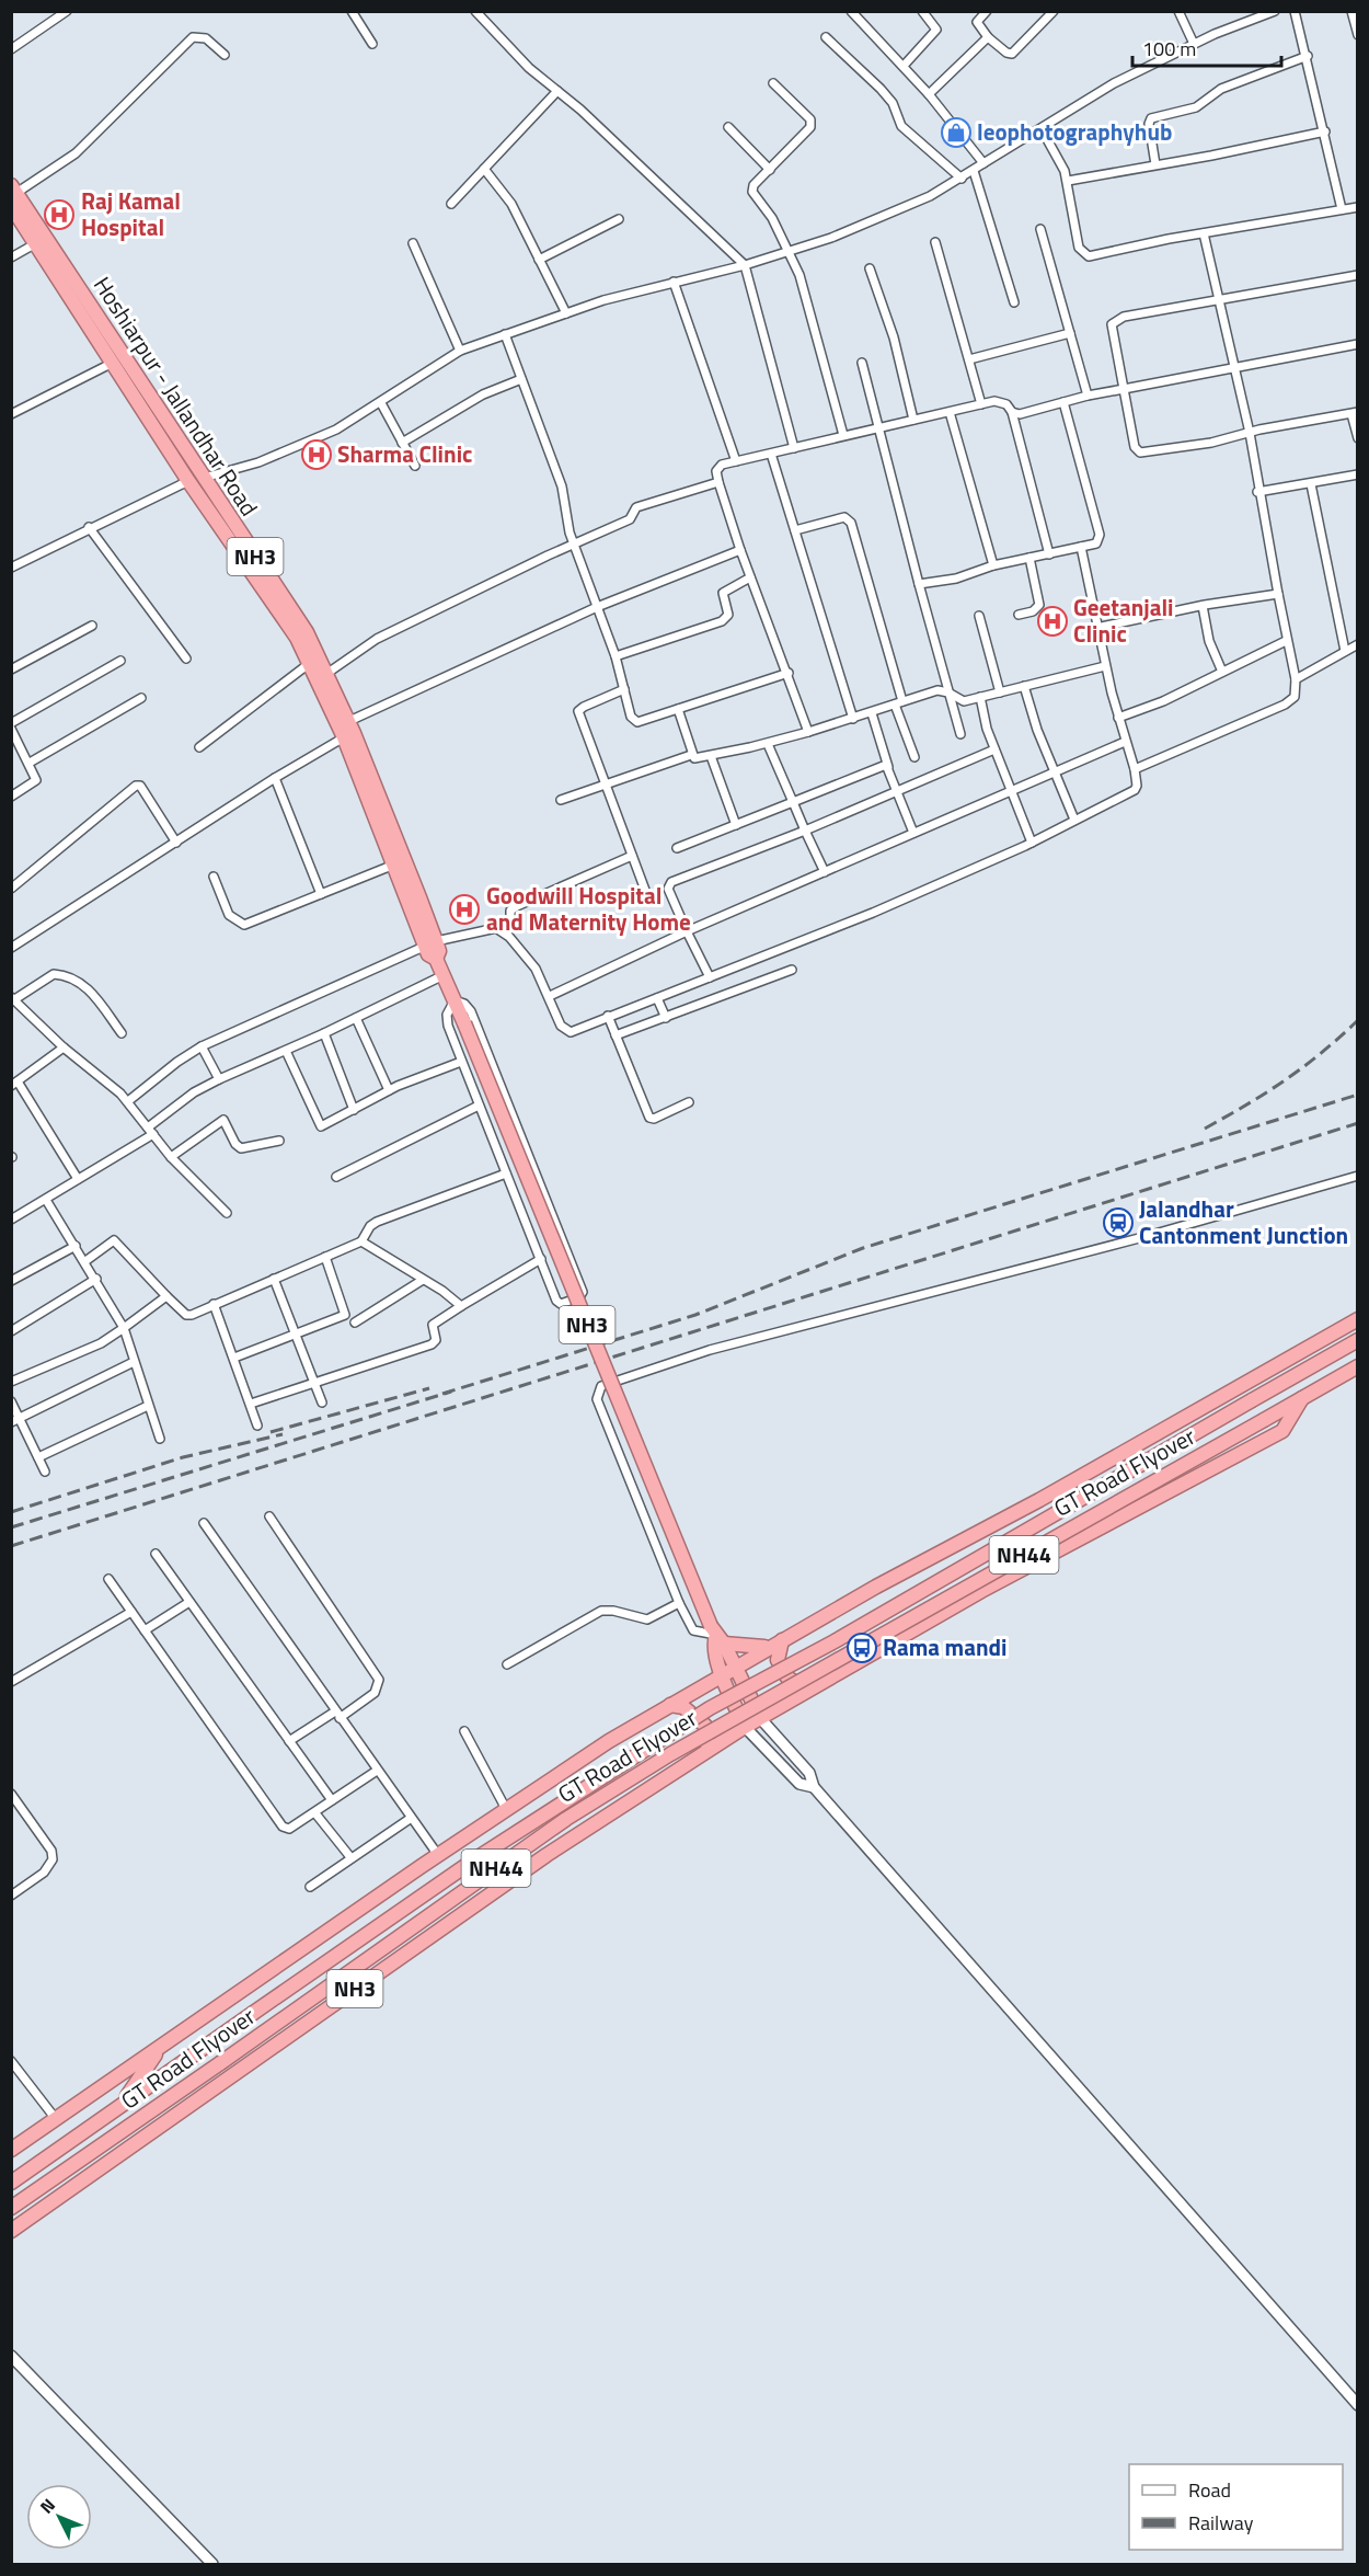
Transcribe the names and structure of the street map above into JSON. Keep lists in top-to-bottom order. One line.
{"streets":{"highway":["Hoshiarpur - Jallandhar Road","NH3","GT Road Flyover","NH44"]},"crossings":[["Hoshiarpur - Jallandhar Road","NH3"],["GT Road Flyover","NH44"]],"places":{"shop":["leophotographyhub"],"hospital":["Raj Kamal Hospital","Sharma Clinic","Geetanjali Clinic","Goodwill Hospital and Maternity Home"],"station":["Jalandhar Cantonment Junction"],"bus stop":["Rama mandi"]},"legend":["Road","Railway"],"scale_bar":"100 m","north":"top left"}
